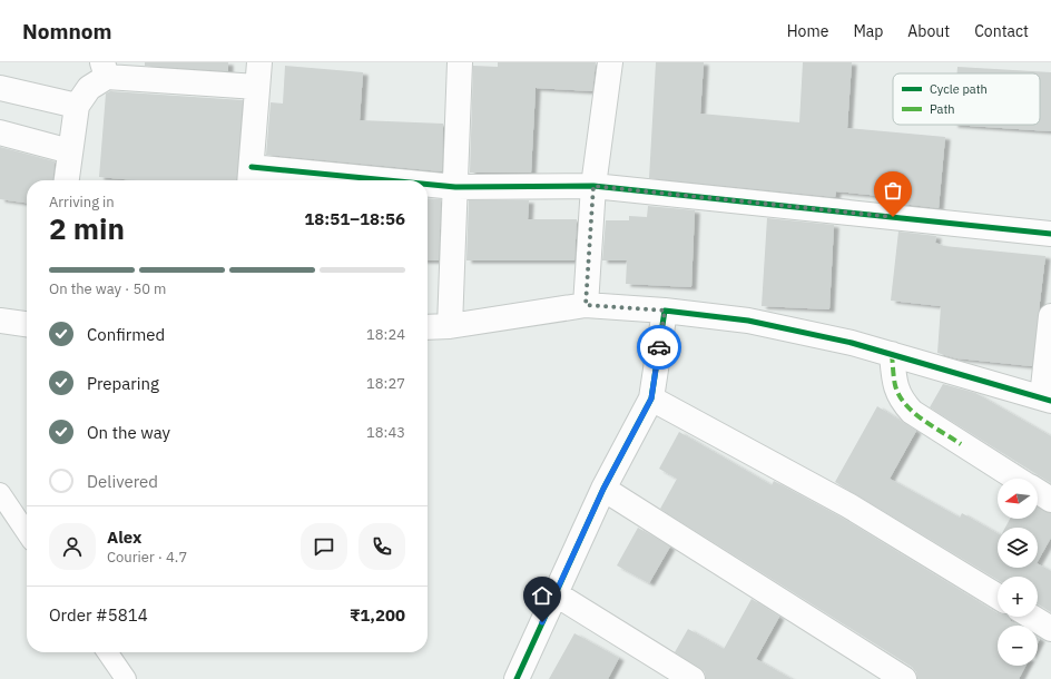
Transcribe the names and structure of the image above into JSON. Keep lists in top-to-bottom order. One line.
{"legend":["Cycle path","Path"],"north":"left","page":{"header":"Nomnom","nav":["Home","Map","About","Contact"],"heading":["2 min","Arriving in","18:51–18:56"],"panel":["Alex","Courier · 4.7","Order #5814","₹1,200"],"bar":"On the way · 50 m","list":[["Confirmed","18:24"],["Preparing","18:27"],["On the way","18:43"],"Delivered"],"map_buttons":["+","−"]}}
